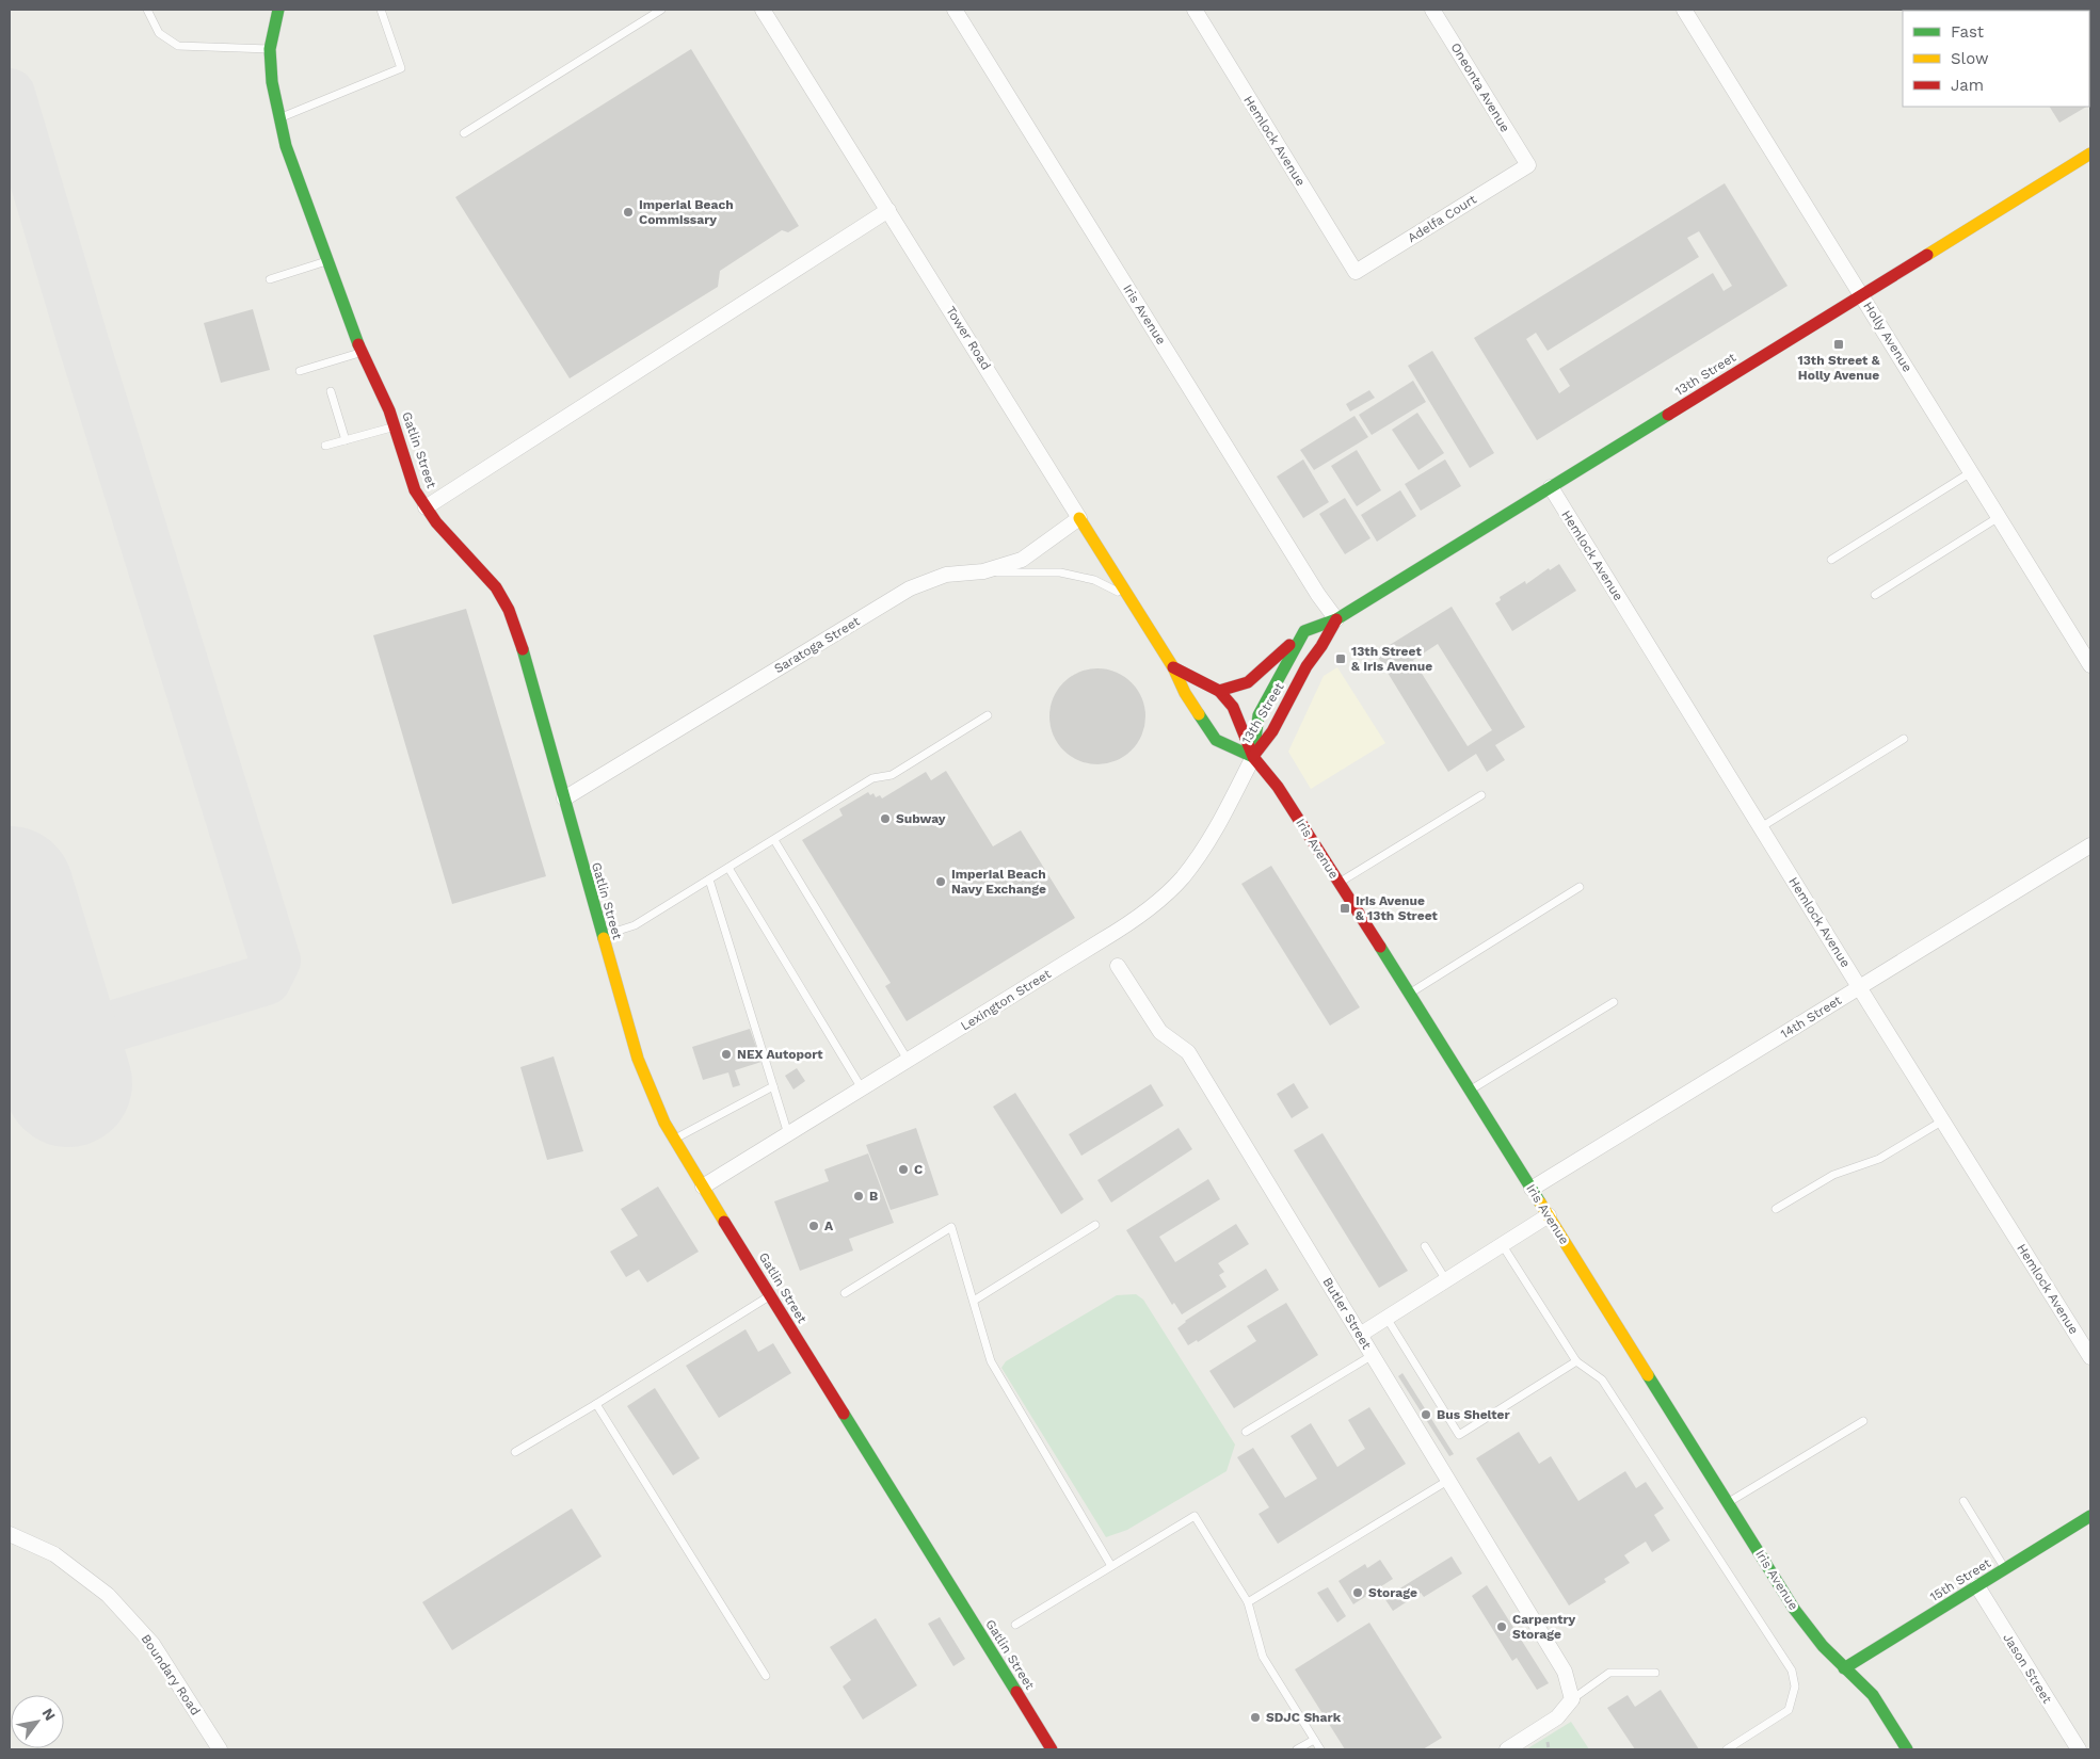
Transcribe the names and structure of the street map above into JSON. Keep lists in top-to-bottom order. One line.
{"streets":{"street":["Oneonta Avenue","Hemlock Avenue","Adelfa Court","Iris Avenue","Holly Avenue","Tower Road","13th Street","Gatlin Street","Saratoga Street","Lexington Street","14th Street","Butler Street","15th Street","Jason Street","Boundary Road"]},"crossings":[["Oneonta Avenue","Adelfa Court"],["Hemlock Avenue","Adelfa Court"],["Hemlock Avenue","13th Street"],["Hemlock Avenue","14th Street"],["Iris Avenue","Tower Road"],["Iris Avenue","13th Street"],["Iris Avenue","Lexington Street"],["Iris Avenue","14th Street"],["Iris Avenue","15th Street"],["Holly Avenue","13th Street"],["Tower Road","13th Street"],["Tower Road","Saratoga Street"],["Tower Road","Lexington Street"],["13th Street","Lexington Street"],["Gatlin Street","Saratoga Street"],["Gatlin Street","Lexington Street"],["15th Street","Jason Street"]],"places":{"other":["Imperial Beach Commissary","Subway","Imperial Beach Navy Exchange","NEX Autoport","C","B","A","Bus Shelter","Storage","Carpentry Storage","SDJC Shark"],"transit":["13th Street & Holly Avenue","13th Street & Iris Avenue","Iris Avenue & 13th Street"]},"legend":["Fast","Slow","Jam"],"north":"top right"}
